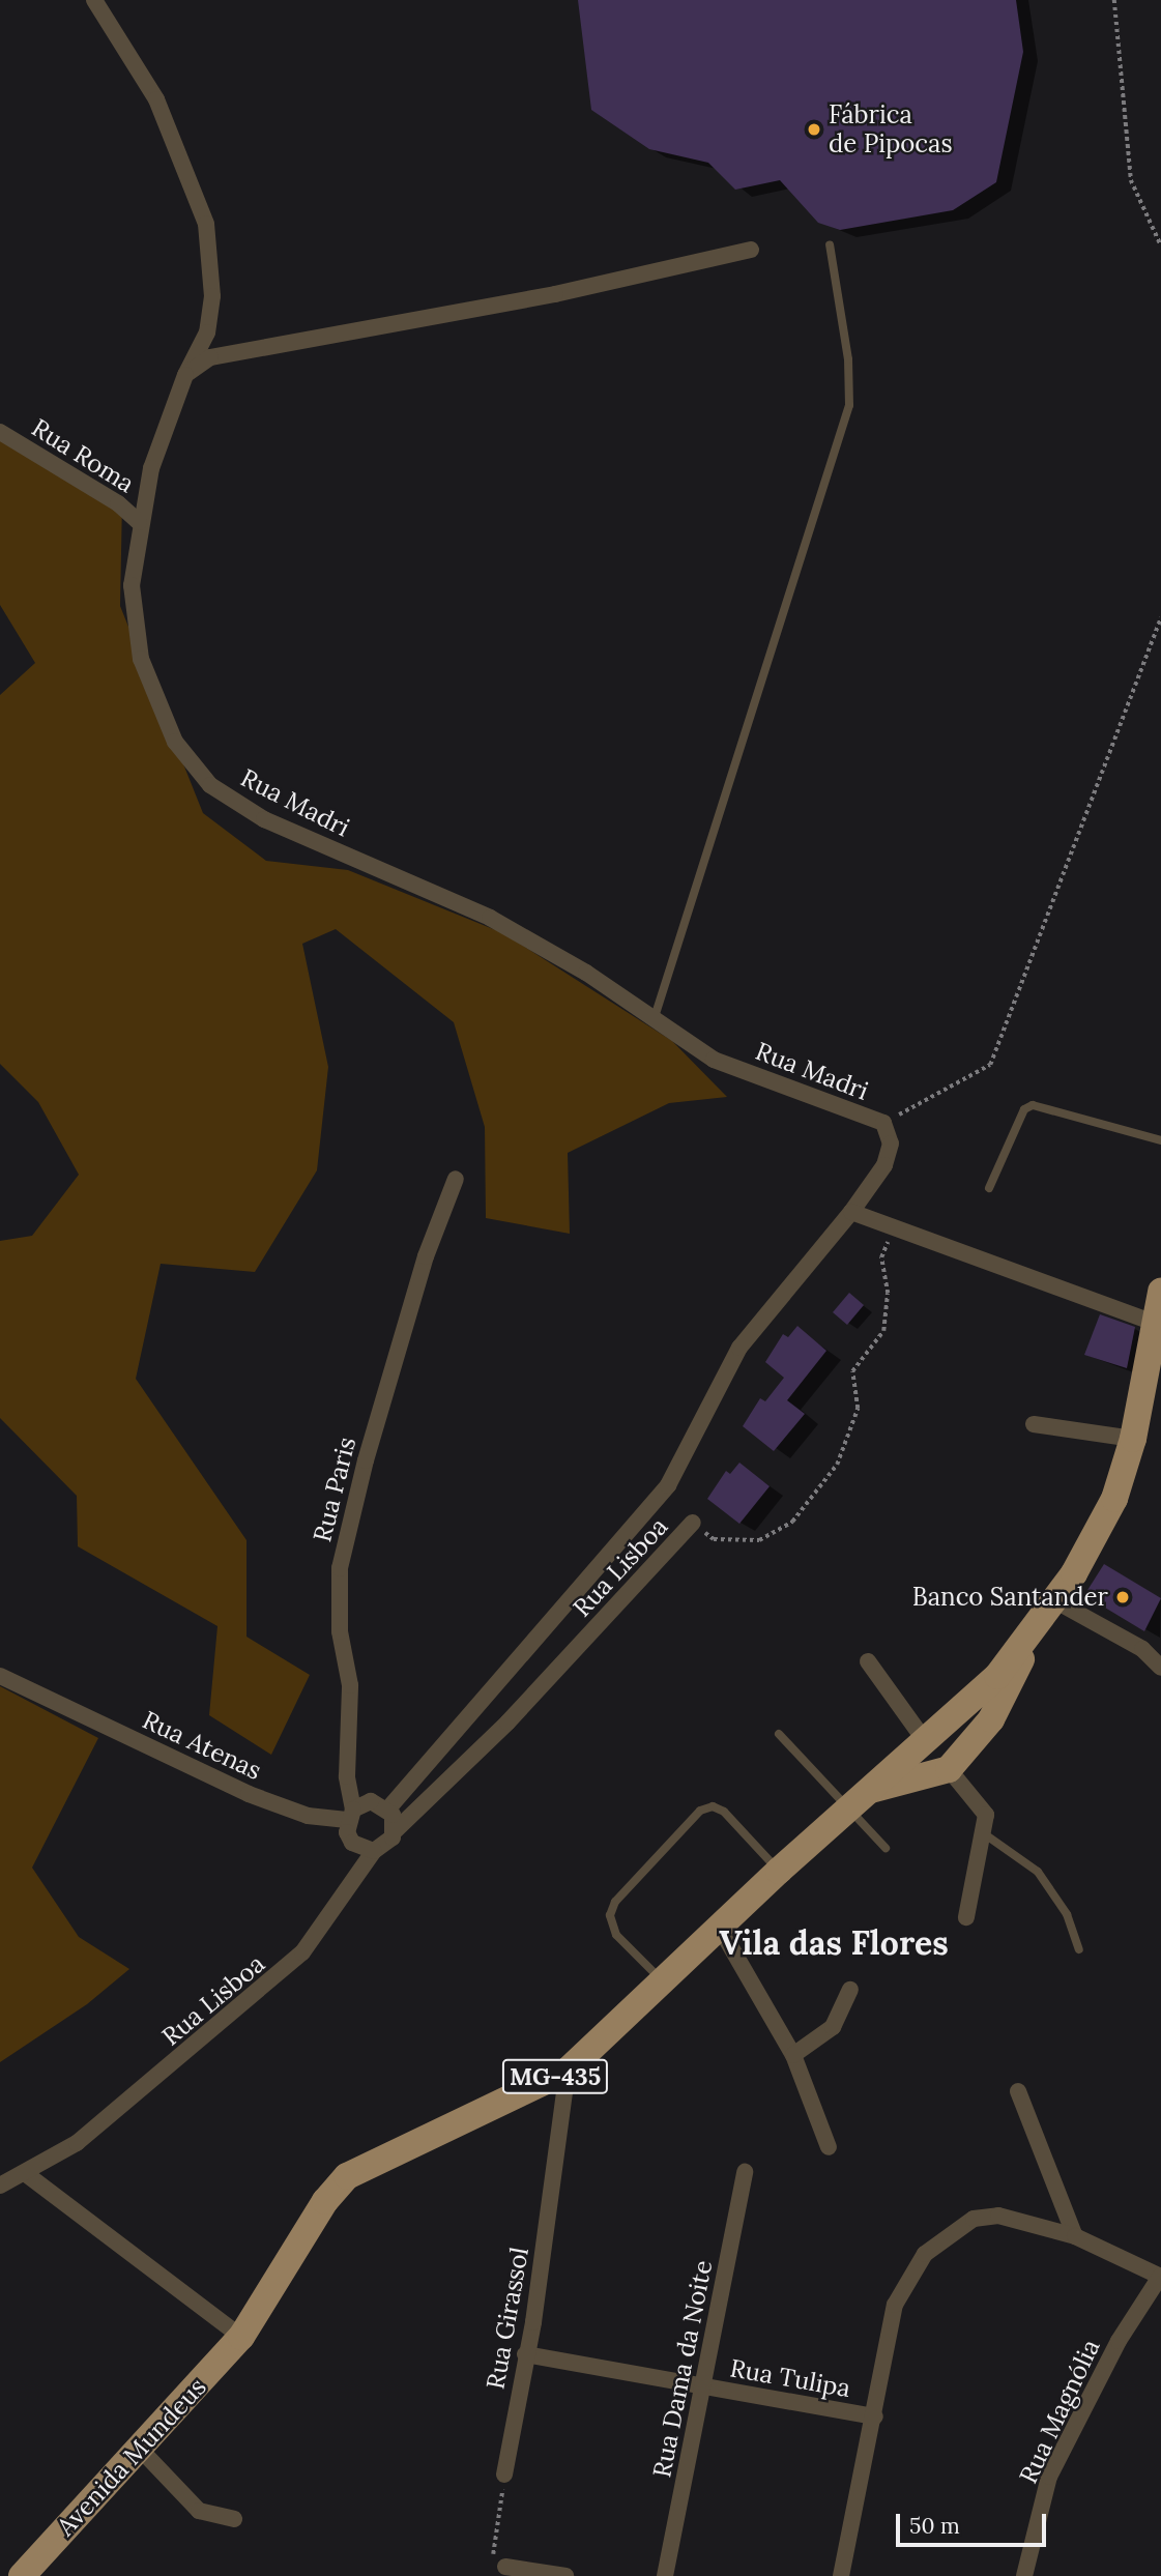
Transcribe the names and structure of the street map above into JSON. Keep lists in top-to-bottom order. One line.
{"streets":{"main road":["MG-435","Avenida Mundeus"],"street":["Rua Roma","Rua Madri","Rua Paris","Rua Lisboa","Rua Atenas","Rua Girassol","Rua Dama da Noite","Rua Tulipa","Rua Magnólia"]},"crossings":[["Rua Roma","Rua Madri"],["Rua Madri","Rua Lisboa"],["Rua Paris","Rua Lisboa"],["Rua Paris","Rua Atenas"],["Rua Lisboa","Rua Atenas"],["MG-435","Rua Girassol"],["MG-435","Avenida Mundeus"],["Rua Girassol","Rua Tulipa"],["Rua Dama da Noite","Rua Tulipa"]],"districts":["Vila das Flores"],"places":["Fábrica de Pipocas","Banco Santander"],"scale_bar":"50 m"}
